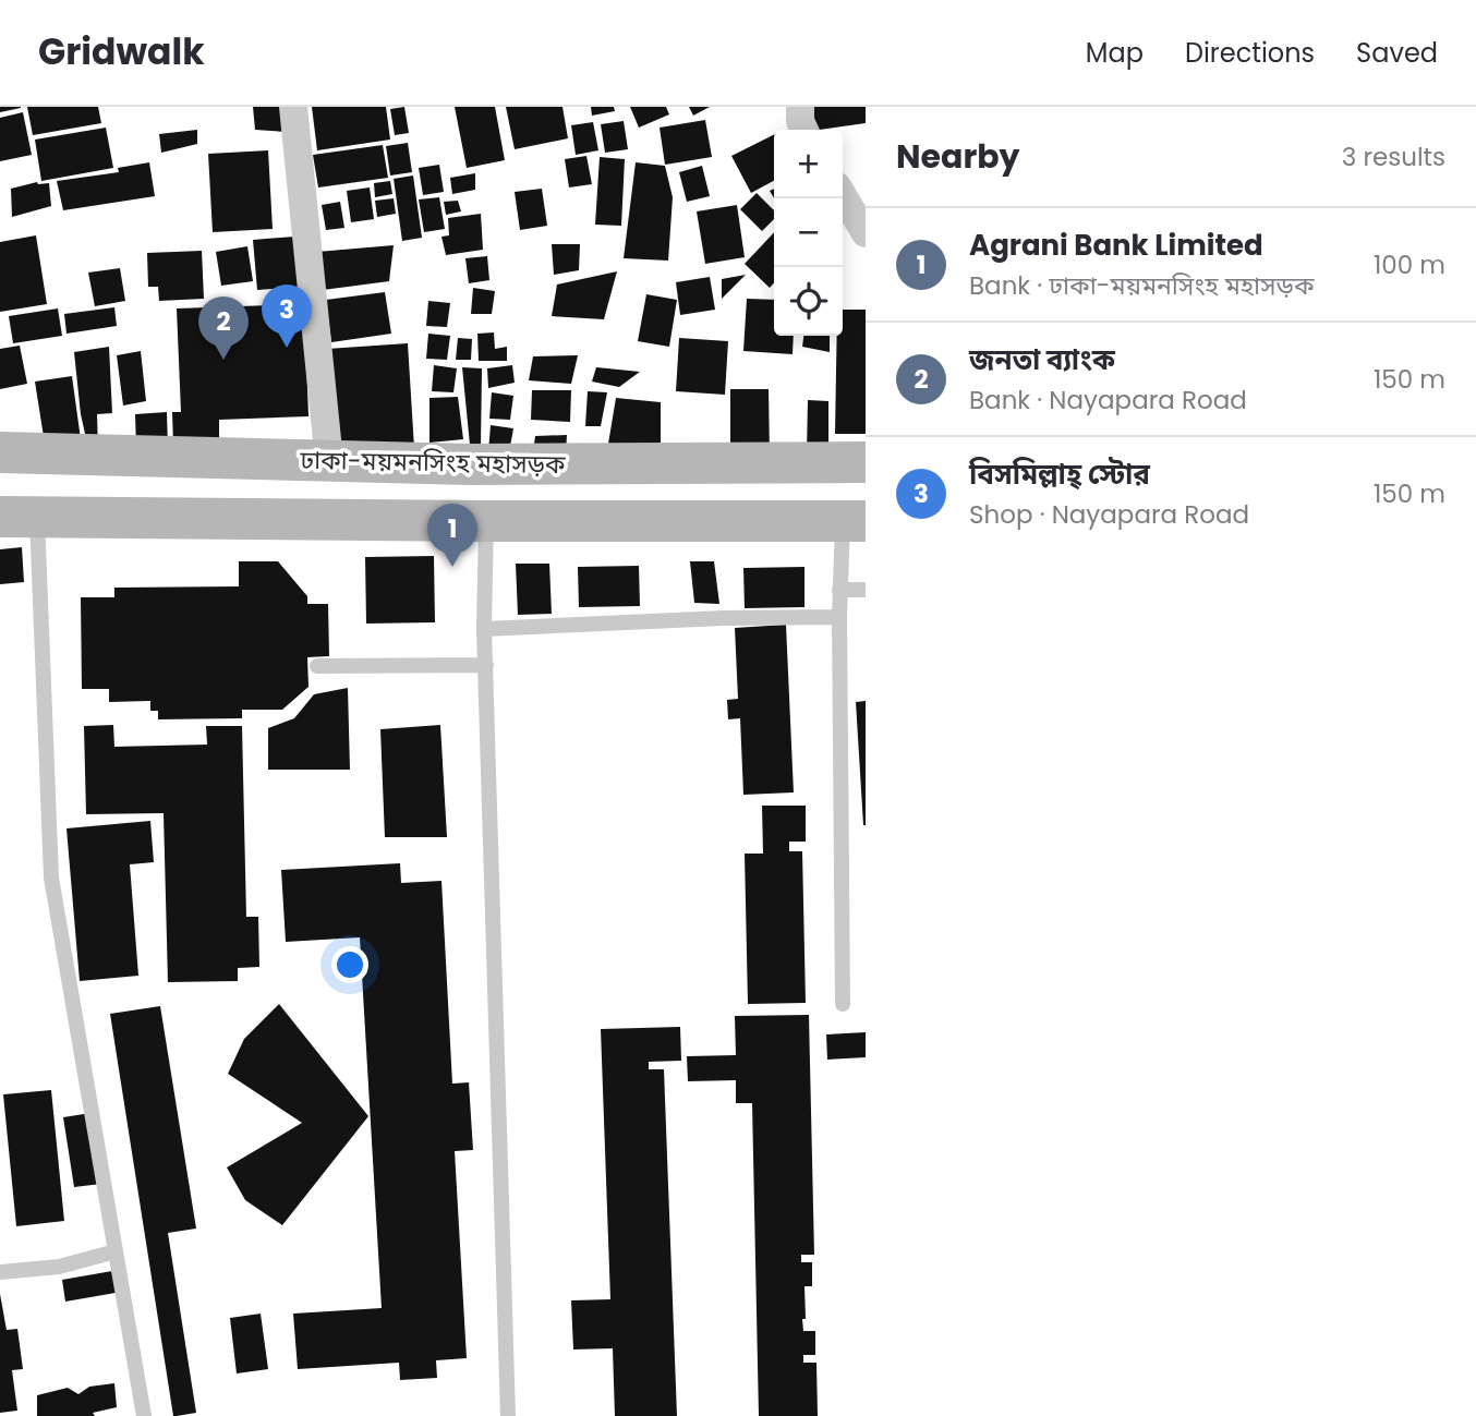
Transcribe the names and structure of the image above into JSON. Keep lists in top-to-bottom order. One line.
{"streets":{"main road":["ঢাকা-ময়মনসিংহ মহাসড়ক"]},"page":{"header":"Gridwalk","nav":["Map","Directions","Saved"],"heading":["Nearby","3 results"],"map_buttons":["+","−"],"list":[{"mark":"1","name":"Agrani Bank Limited","note":"Bank · ঢাকা-ময়মনসিংহ মহাসড়ক","value":"100 m"},{"mark":"2","name":"জনতা ব্যাংক","note":"Bank · Nayapara Road","value":"150 m"},{"mark":"3","name":"বিসমিল্লাহ্ স্টোর","note":"Shop · Nayapara Road","value":"150 m"}],"pins":["3","2","1"]}}
